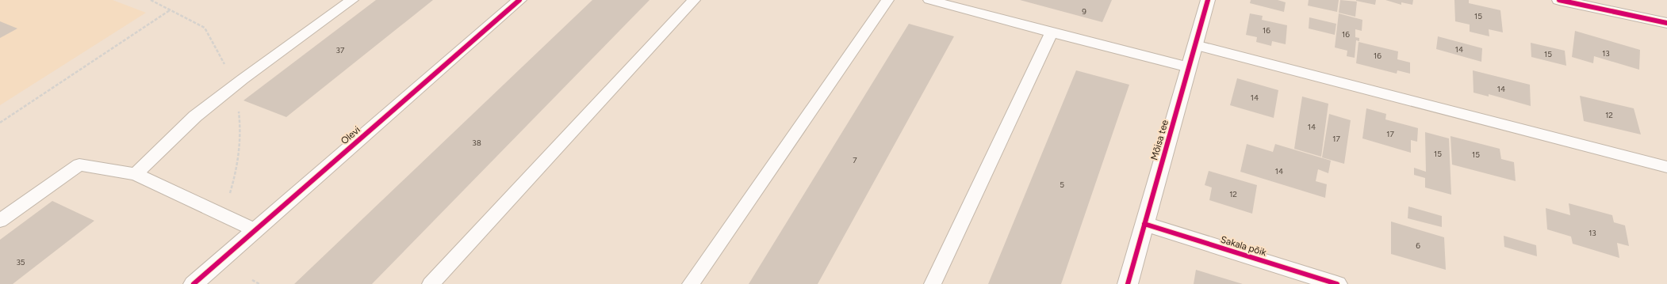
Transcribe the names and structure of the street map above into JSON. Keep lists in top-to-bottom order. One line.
{"streets":{"street":["Olevi","Mõisa tee","Sakala põik"]},"crossings":[["Mõisa tee","Sakala põik"]],"house_numbers":["9","15","16","16","14","37","13","15","16","14","14","12","14","17","17","38","15","15","7","14","5","12","13","6","35"]}
